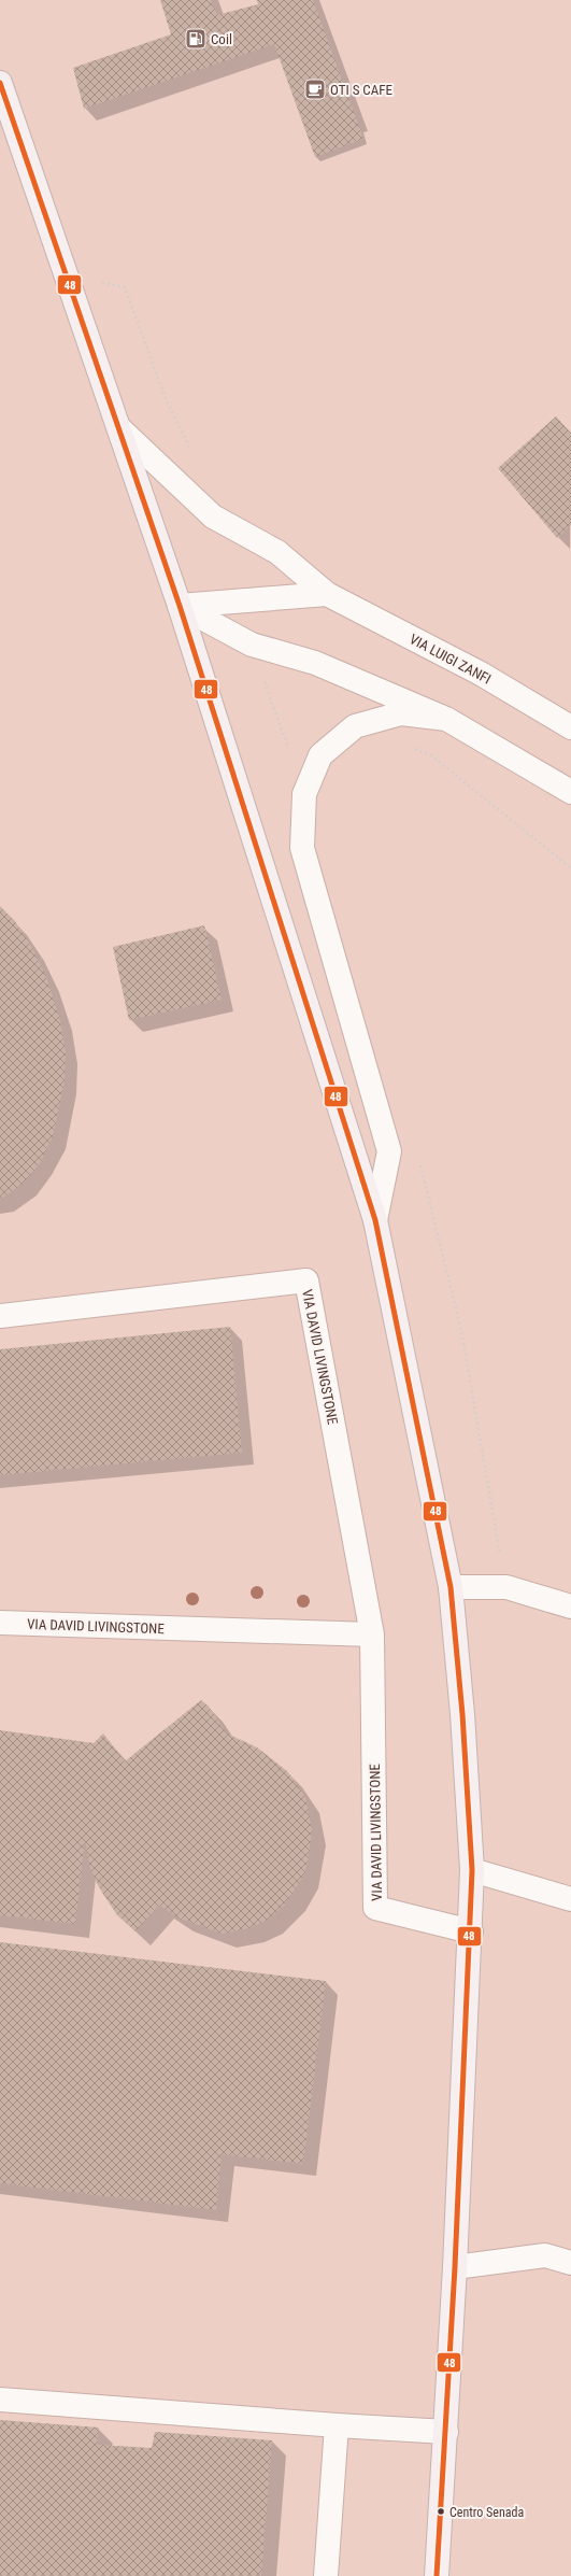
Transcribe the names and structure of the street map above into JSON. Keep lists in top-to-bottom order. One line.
{"streets":{"street":["VIA LUIGI ZANFI","VIA DAVID LIVINGSTONE"]},"places":{"fuel station":["Coil"],"cafe":["OTI S CAFE"],"other":["Centro Senada"]},"lines":["transit line 48"]}
